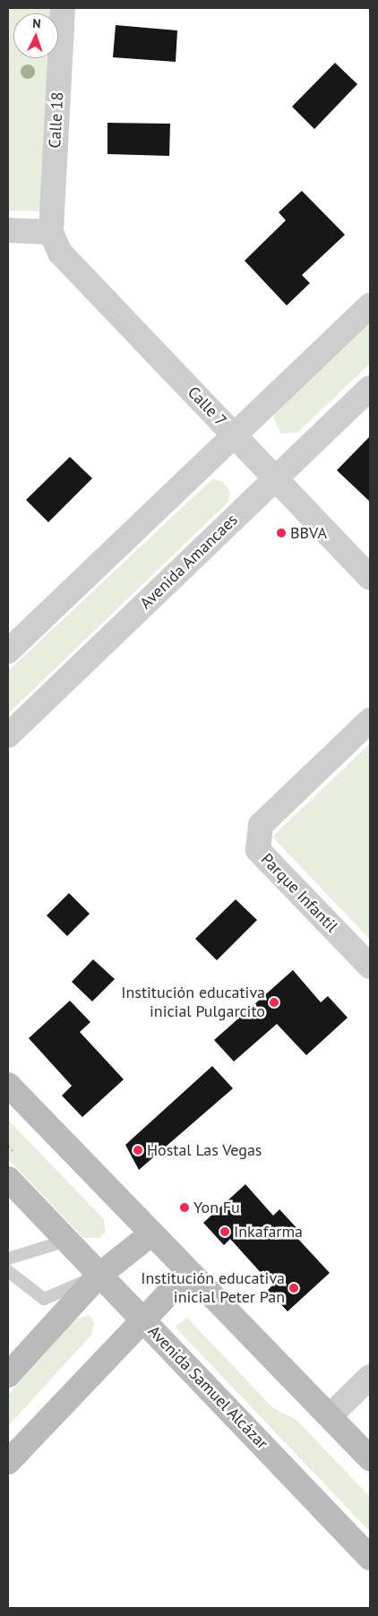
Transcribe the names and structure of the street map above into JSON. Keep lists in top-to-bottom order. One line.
{"streets":{"main road":["Avenida Samuel Alcázar"],"street":["Calle 18","Calle 7","Avenida Amancaes","Parque Infantil"]},"crossings":[["Calle 18","Calle 7"],["Calle 7","Avenida Amancaes"]],"places":["BBVA","Institución educativa inicial Pulgarcito","Hostal Las Vegas","Yon Fu","Inkafarma","Institución educativa inicial Peter Pan"],"north":"top"}
